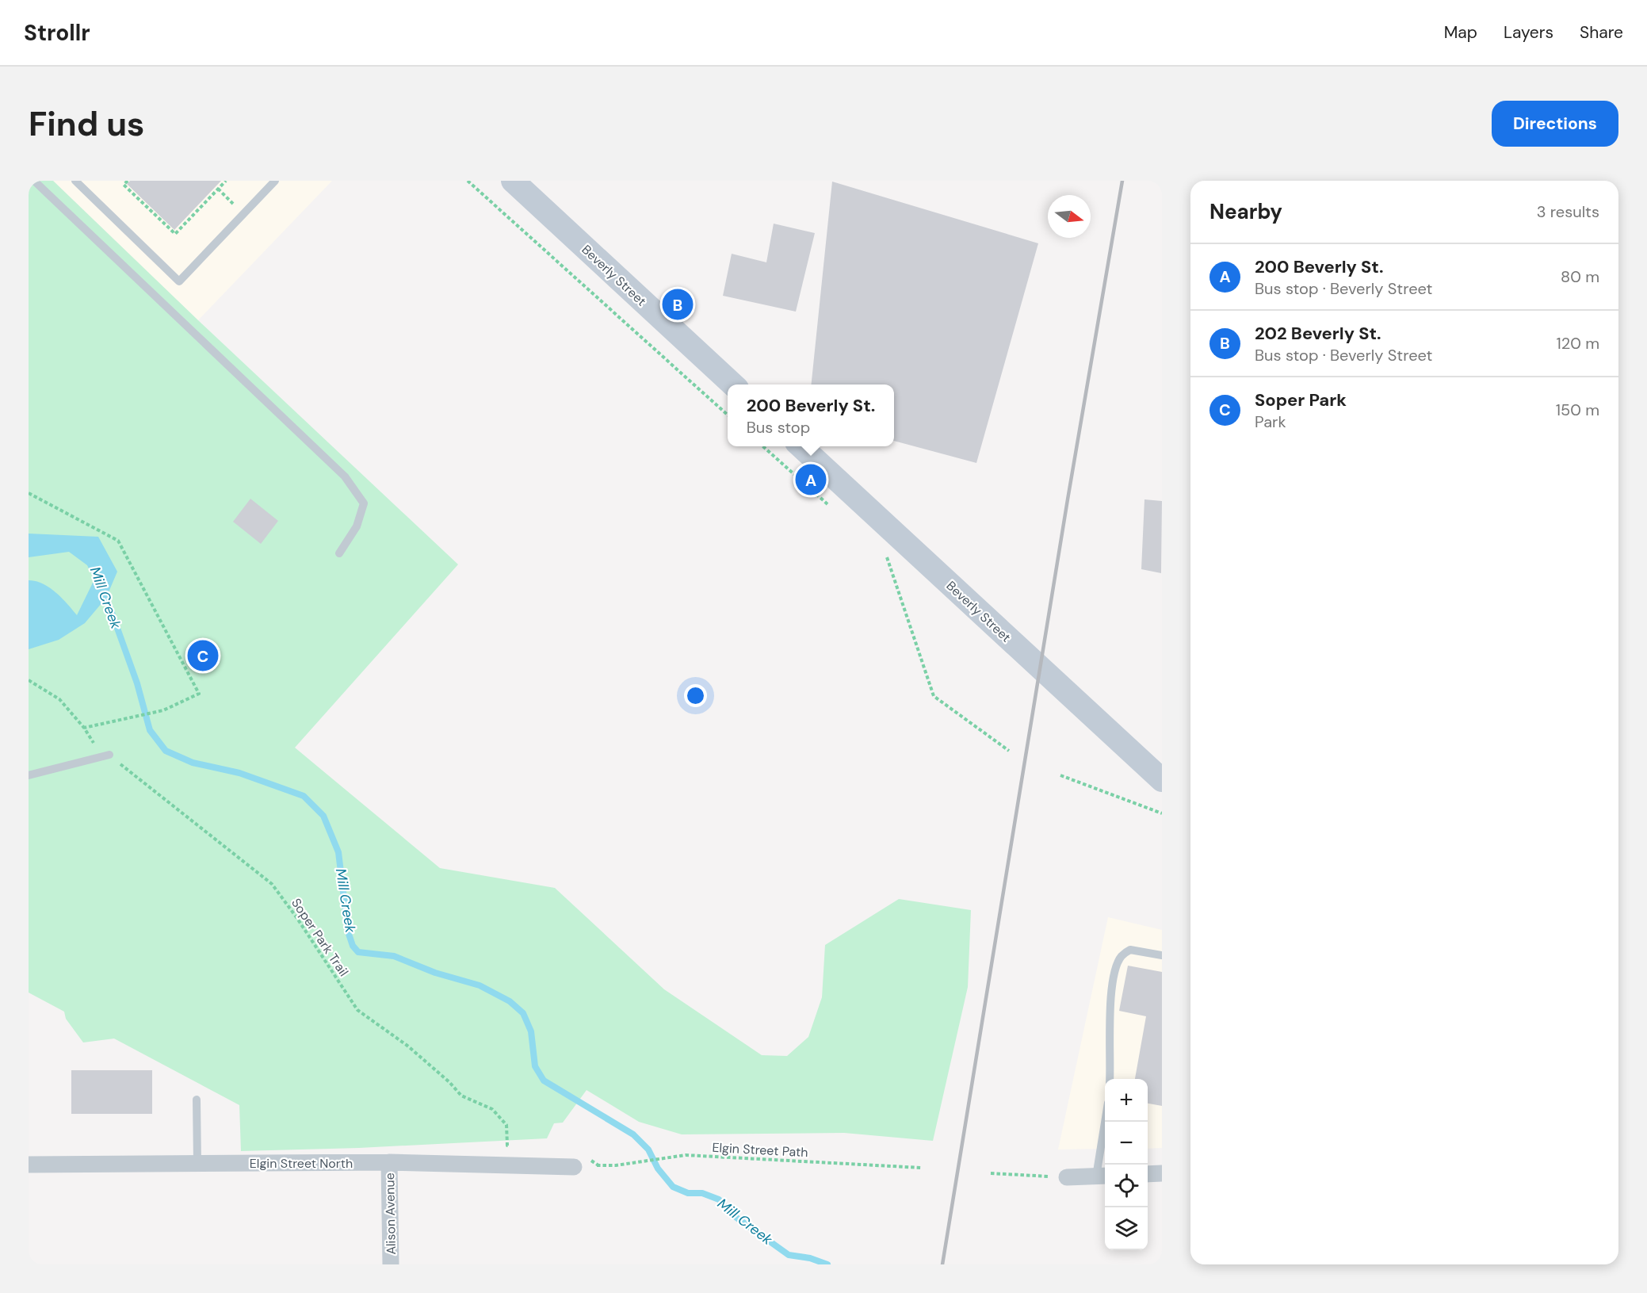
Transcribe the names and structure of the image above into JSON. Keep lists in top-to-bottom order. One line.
{"streets":{"main road":["Beverly Street"],"street":["Elgin Street North","Alison Avenue"],"path":["Soper Park Trail","Elgin Street Path"]},"crossings":[["Elgin Street Path","Elgin Street North"],["Elgin Street North","Alison Avenue"]],"water":["Mill Creek"],"north":"right","page":{"header":"Strollr","nav":["Map","Layers","Share"],"buttons":"Directions","title":"Find us","heading":["Nearby","3 results"],"list":[{"mark":"A","name":"200 Beverly St.","note":"Bus stop · Beverly Street","value":"80 m"},{"mark":"B","name":"202 Beverly St.","note":"Bus stop · Beverly Street","value":"120 m"},{"mark":"C","name":"Soper Park","note":"Park","value":"150 m"}],"pins":["B","A","C"],"popup":["200 Beverly St.","Bus stop"],"map_buttons":["+","−"]}}
